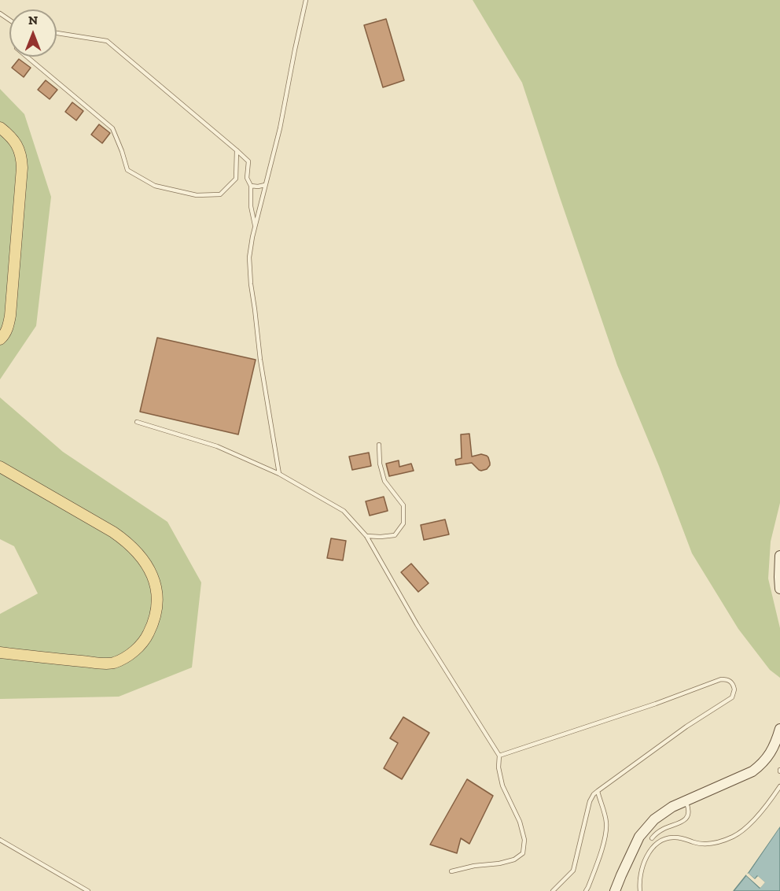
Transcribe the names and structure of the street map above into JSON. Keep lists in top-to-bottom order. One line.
{"north":"top"}
